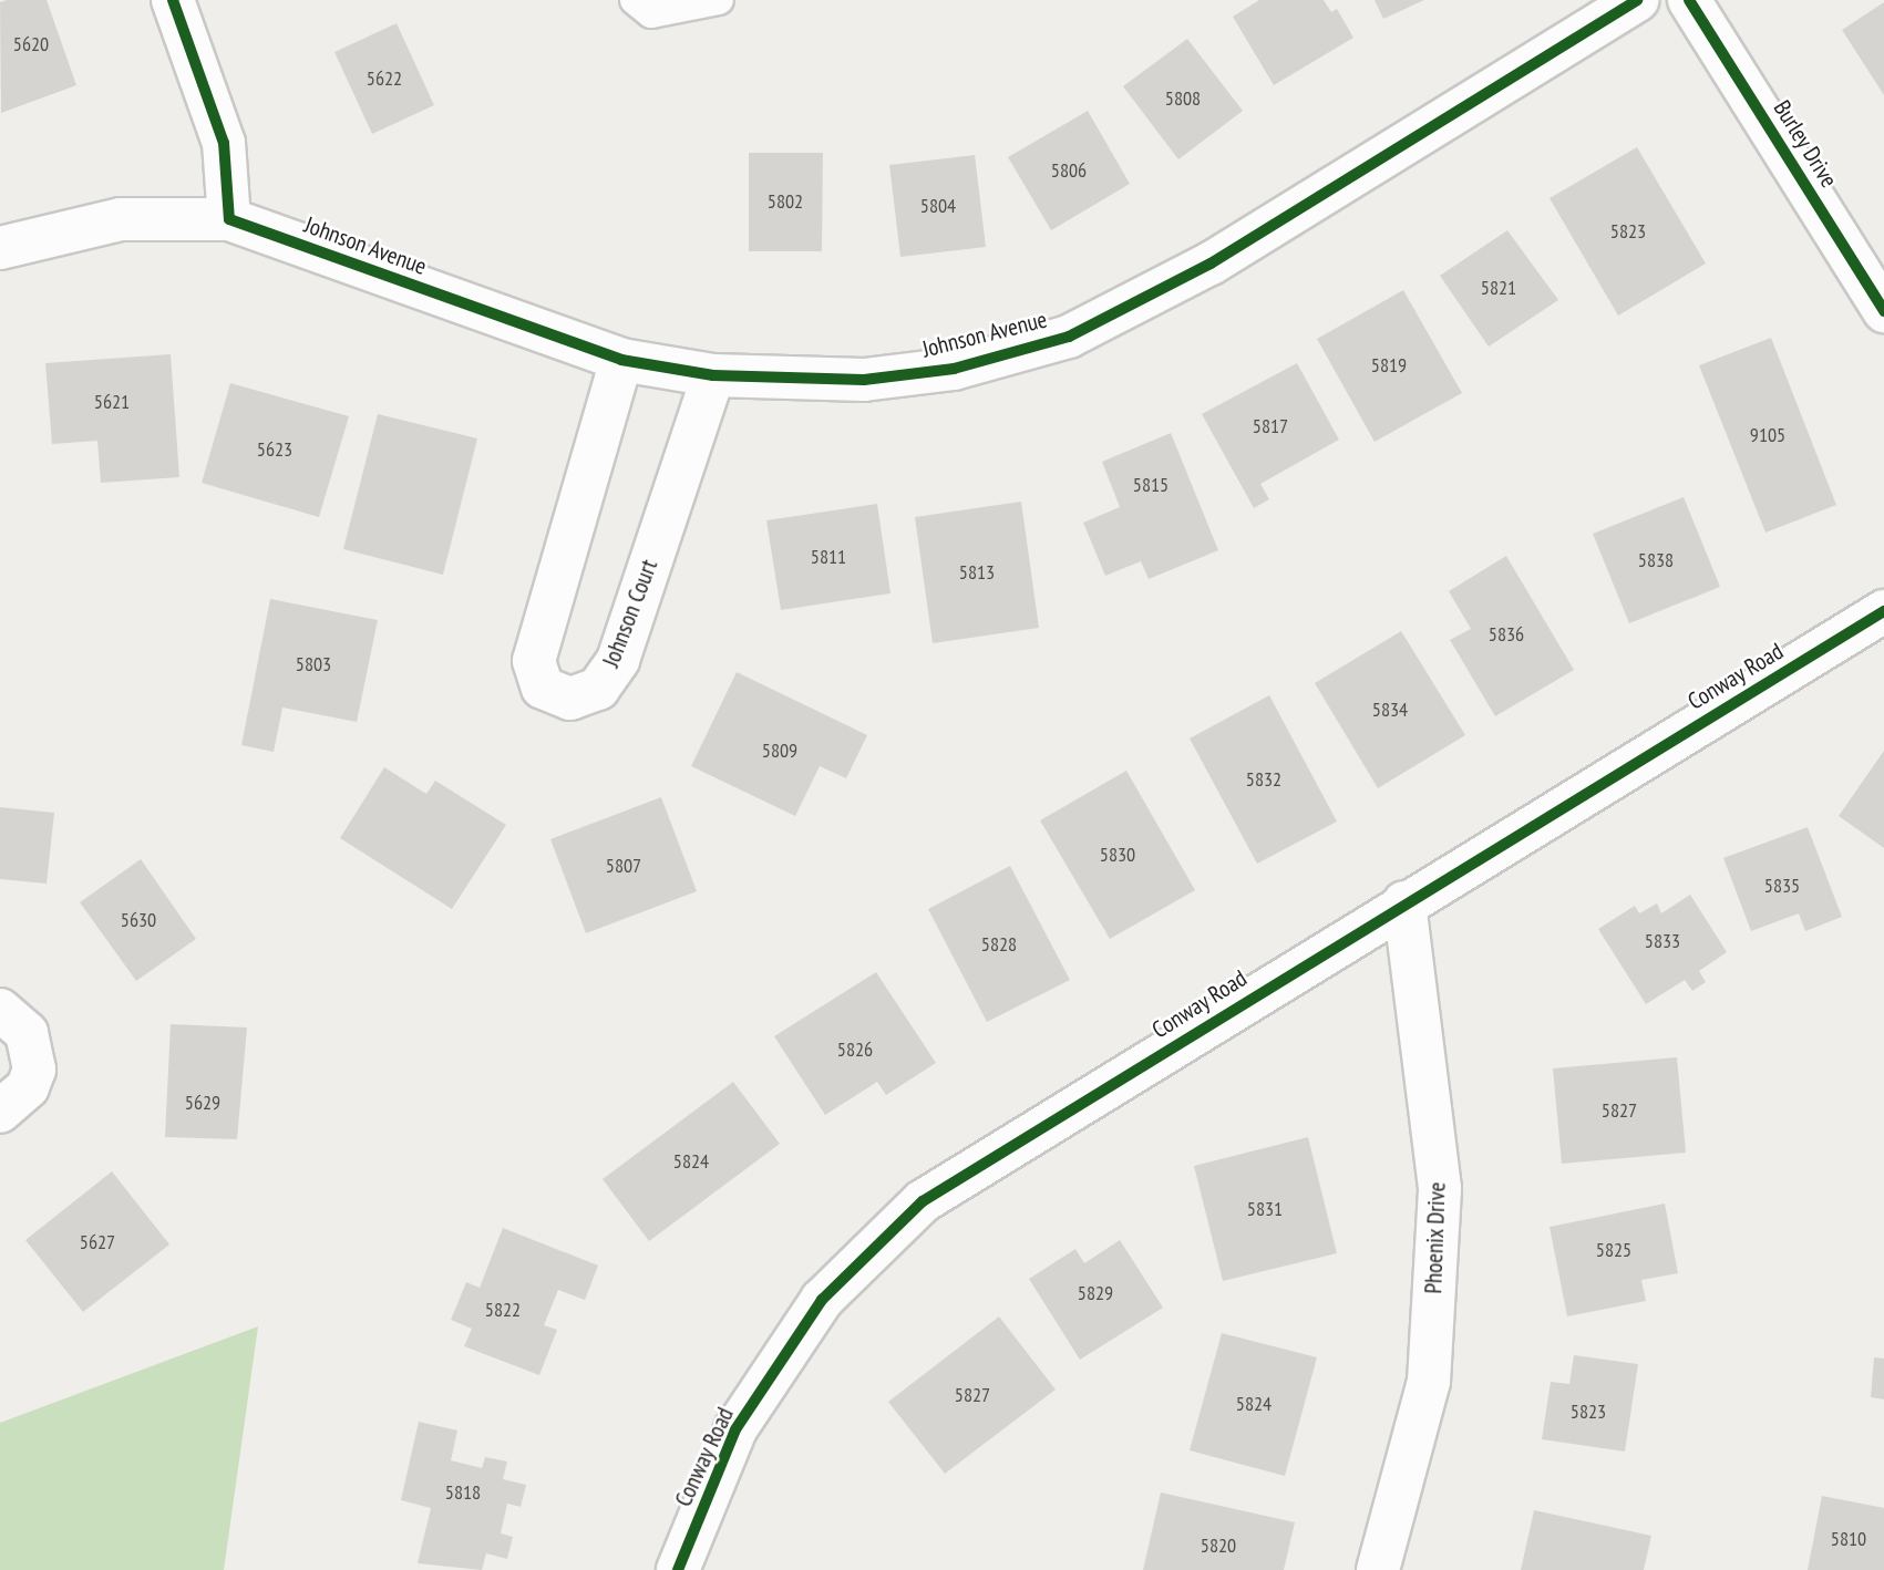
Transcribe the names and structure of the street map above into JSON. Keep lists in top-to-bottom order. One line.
{"streets":{"street":["Burley Drive","Johnson Avenue","Johnson Court","Conway Road","Phoenix Drive"]},"crossings":[["Johnson Avenue","Johnson Court"],["Conway Road","Phoenix Drive"]],"house_numbers":["5620","5622","5808","5806","5802","5804","5823","5821","5819","5621","5817","9105","5623","5815","5811","5838","5813","5836","5803","5834","5809","5832","5830","5807","5835","5630","5833","5828","5826","5629","5827","5824","5831","5627","5825","5829","5822","5827","5824","5823","5818","5810","5820"]}
